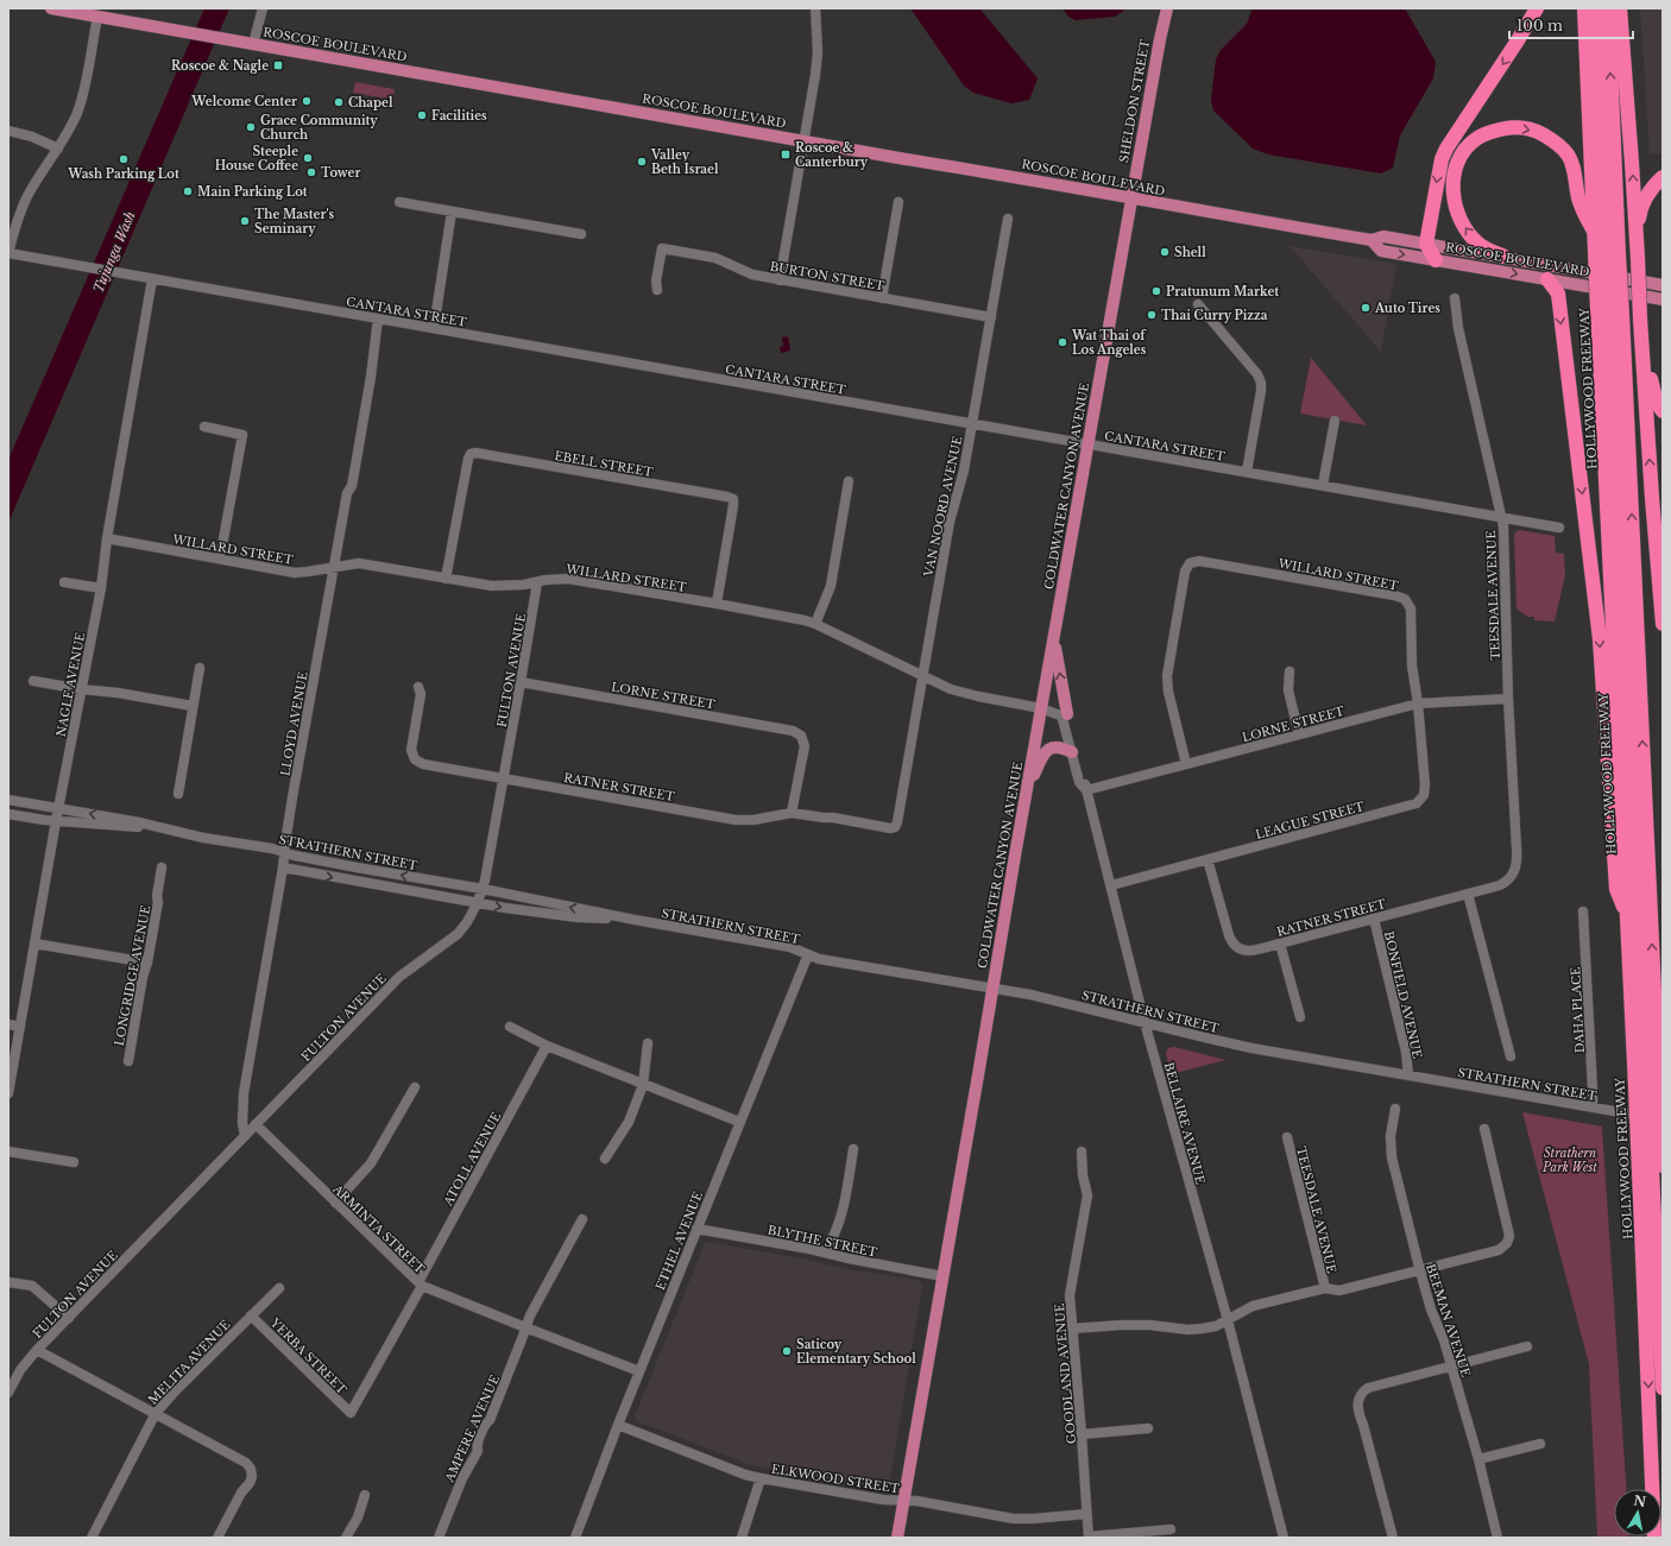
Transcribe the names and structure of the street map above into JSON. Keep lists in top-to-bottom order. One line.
{"streets":{"highway":["HOLLYWOOD FREEWAY"],"main road":["ROSCOE BOULEVARD","SHELDON STREET","COLDWATER CANYON AVENUE"],"street":["BURTON STREET","CANTARA STREET","EBELL STREET","VAN NOORD AVENUE","WILLARD STREET","TEESDALE AVENUE","FULTON AVENUE","NAGLE AVENUE","LORNE STREET","LLOYD AVENUE","RATNER STREET","LEAGUE STREET","STRATHERN STREET","LONGRIDGE AVENUE","BONFIELD AVENUE","DAHA PLACE","BELLAIRE AVENUE","ATOLL AVENUE","ARMINTA STREET","ETHEL AVENUE","BLYTHE STREET","BEEMAN AVENUE","YERBA STREET","MELITA AVENUE","GOODLAND AVENUE","AMPERE AVENUE","ELKWOOD STREET"]},"crossings":[["ROSCOE BOULEVARD","SHELDON STREET"],["ROSCOE BOULEVARD","COLDWATER CANYON AVENUE"],["SHELDON STREET","COLDWATER CANYON AVENUE"],["BURTON STREET","VAN NOORD AVENUE"],["CANTARA STREET","COLDWATER CANYON AVENUE"],["CANTARA STREET","VAN NOORD AVENUE"],["CANTARA STREET","TEESDALE AVENUE"],["CANTARA STREET","NAGLE AVENUE"],["CANTARA STREET","LLOYD AVENUE"],["EBELL STREET","WILLARD STREET"],["COLDWATER CANYON AVENUE","WILLARD STREET"],["COLDWATER CANYON AVENUE","STRATHERN STREET"],["COLDWATER CANYON AVENUE","BLYTHE STREET"],["COLDWATER CANYON AVENUE","ELKWOOD STREET"],["VAN NOORD AVENUE","WILLARD STREET"],["VAN NOORD AVENUE","RATNER STREET"],["WILLARD STREET","FULTON AVENUE"],["WILLARD STREET","NAGLE AVENUE"],["WILLARD STREET","LORNE STREET"],["WILLARD STREET","LLOYD AVENUE"],["WILLARD STREET","LEAGUE STREET"],["TEESDALE AVENUE","LORNE STREET"],["TEESDALE AVENUE","RATNER STREET"],["FULTON AVENUE","LORNE STREET"],["FULTON AVENUE","LLOYD AVENUE"],["FULTON AVENUE","RATNER STREET"],["FULTON AVENUE","STRATHERN STREET"],["FULTON AVENUE","ARMINTA STREET"],["NAGLE AVENUE","STRATHERN STREET"],["LORNE STREET","RATNER STREET"],["LORNE STREET","LEAGUE STREET"],["LORNE STREET","BELLAIRE AVENUE"],["LLOYD AVENUE","STRATHERN STREET"],["RATNER STREET","LEAGUE STREET"],["RATNER STREET","BONFIELD AVENUE"],["LEAGUE STREET","BELLAIRE AVENUE"],["STRATHERN STREET","BONFIELD AVENUE"],["STRATHERN STREET","DAHA PLACE"],["STRATHERN STREET","BELLAIRE AVENUE"],["STRATHERN STREET","ETHEL AVENUE"],["ATOLL AVENUE","ARMINTA STREET"],["ATOLL AVENUE","YERBA STREET"],["ARMINTA STREET","ETHEL AVENUE"],["ARMINTA STREET","AMPERE AVENUE"],["ETHEL AVENUE","BLYTHE STREET"],["ETHEL AVENUE","ELKWOOD STREET"],["YERBA STREET","MELITA AVENUE"],["GOODLAND AVENUE","ELKWOOD STREET"]],"water":["Tujunga Wash"],"parks":["Strathern Park West"],"places":{"transit":["Roscoe & Nagle","Roscoe & Canterbury"],"other":["Welcome Center","Chapel","Facilities","Grace Community Church","Steeple House Coffee","Wash Parking Lot","Valley Beth Israel","Tower","Main Parking Lot","The Master's Seminary","Shell","Pratunum Market","Auto Tires","Thai Curry Pizza","Wat Thai of Los Angeles","Saticoy Elementary School"]},"scale_bar":"100 m","north":"top"}
